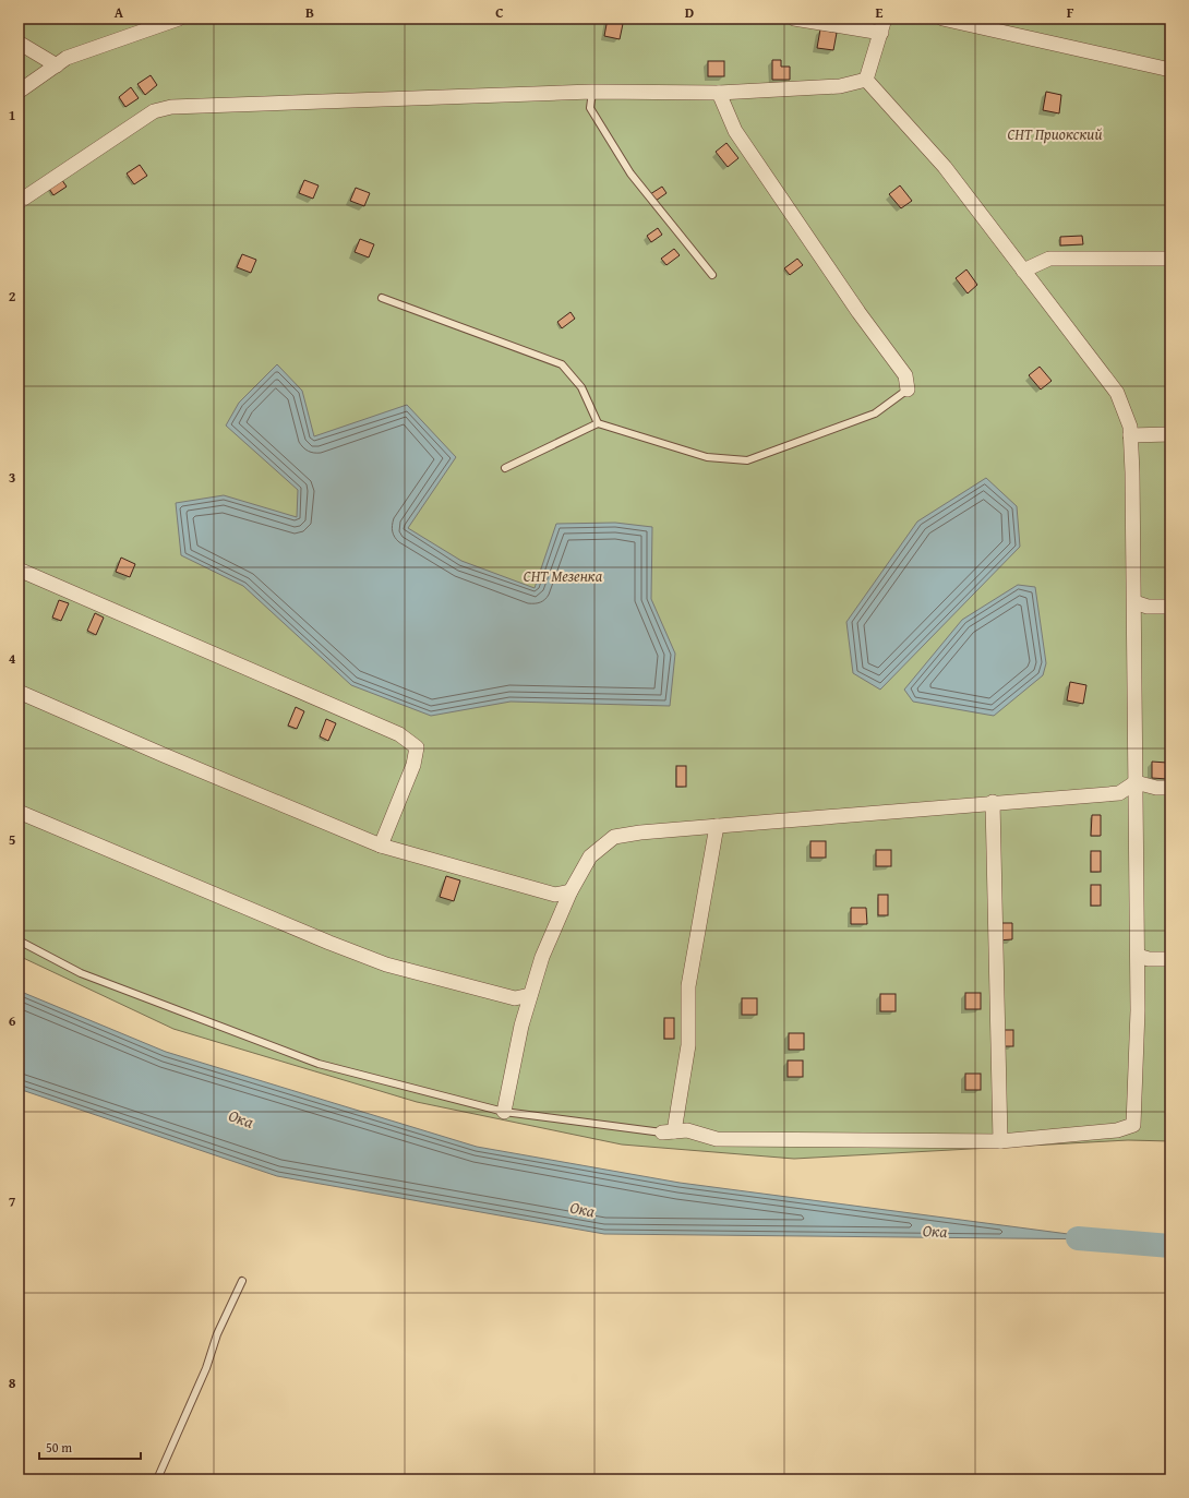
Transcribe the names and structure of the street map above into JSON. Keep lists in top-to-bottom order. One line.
{"water":["Ока"],"parks":["СНТ Приокский","СНТ Мезенка"],"scale_bar":"50 m","grid":{"columns":["A","B","C","D","E","F"],"rows":["1","2","3","4","5","6","7","8"]}}
